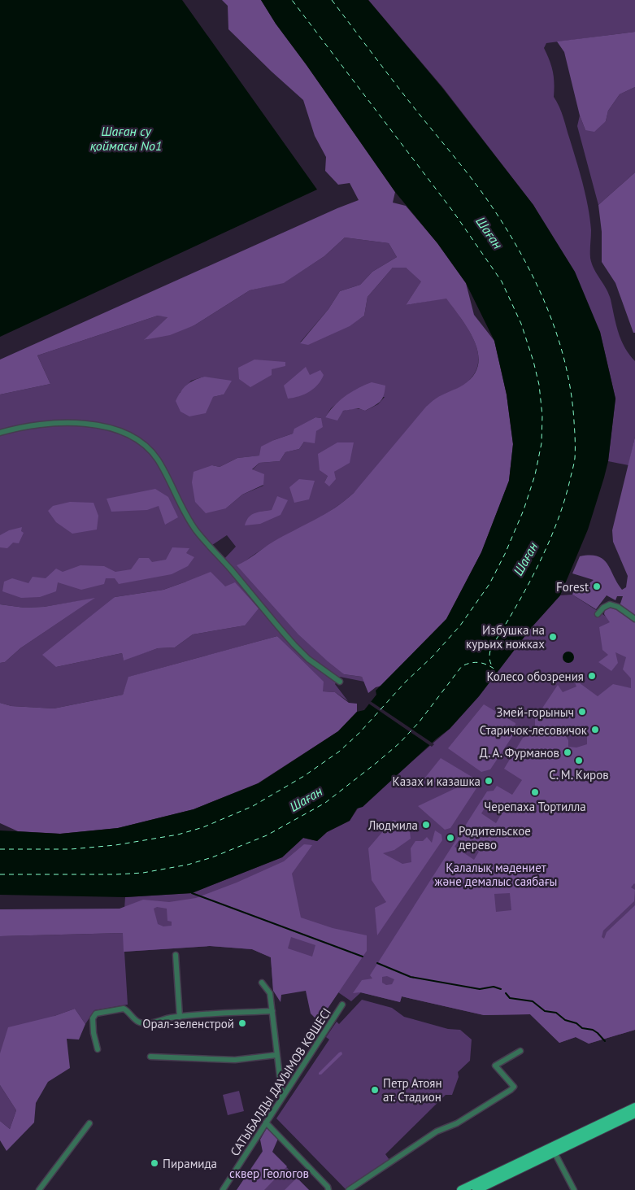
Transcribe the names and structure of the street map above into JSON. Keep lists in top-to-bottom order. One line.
{"streets":{"street":["САТЫБАЛДЫ ДАУЫМОВ КӨШЕСІ"]},"water":["Шаған су қоймасы No1","Шаған"],"parks":["Қалалық мәдениет және демалыс саябағы","сквер Геологов"],"places":["Forest","Избушка на курьих ножках","Колесо обозрения","Змей-горыныч","Старичок-лесовичок","Д. А. Фурманов","С. М. Киров","Казах и казашка","Черепаха Тортилла","Людмила","Родительское дерево","Орал-зеленстрой","Петр Атоян ат. Стадион","Пирамида"]}
